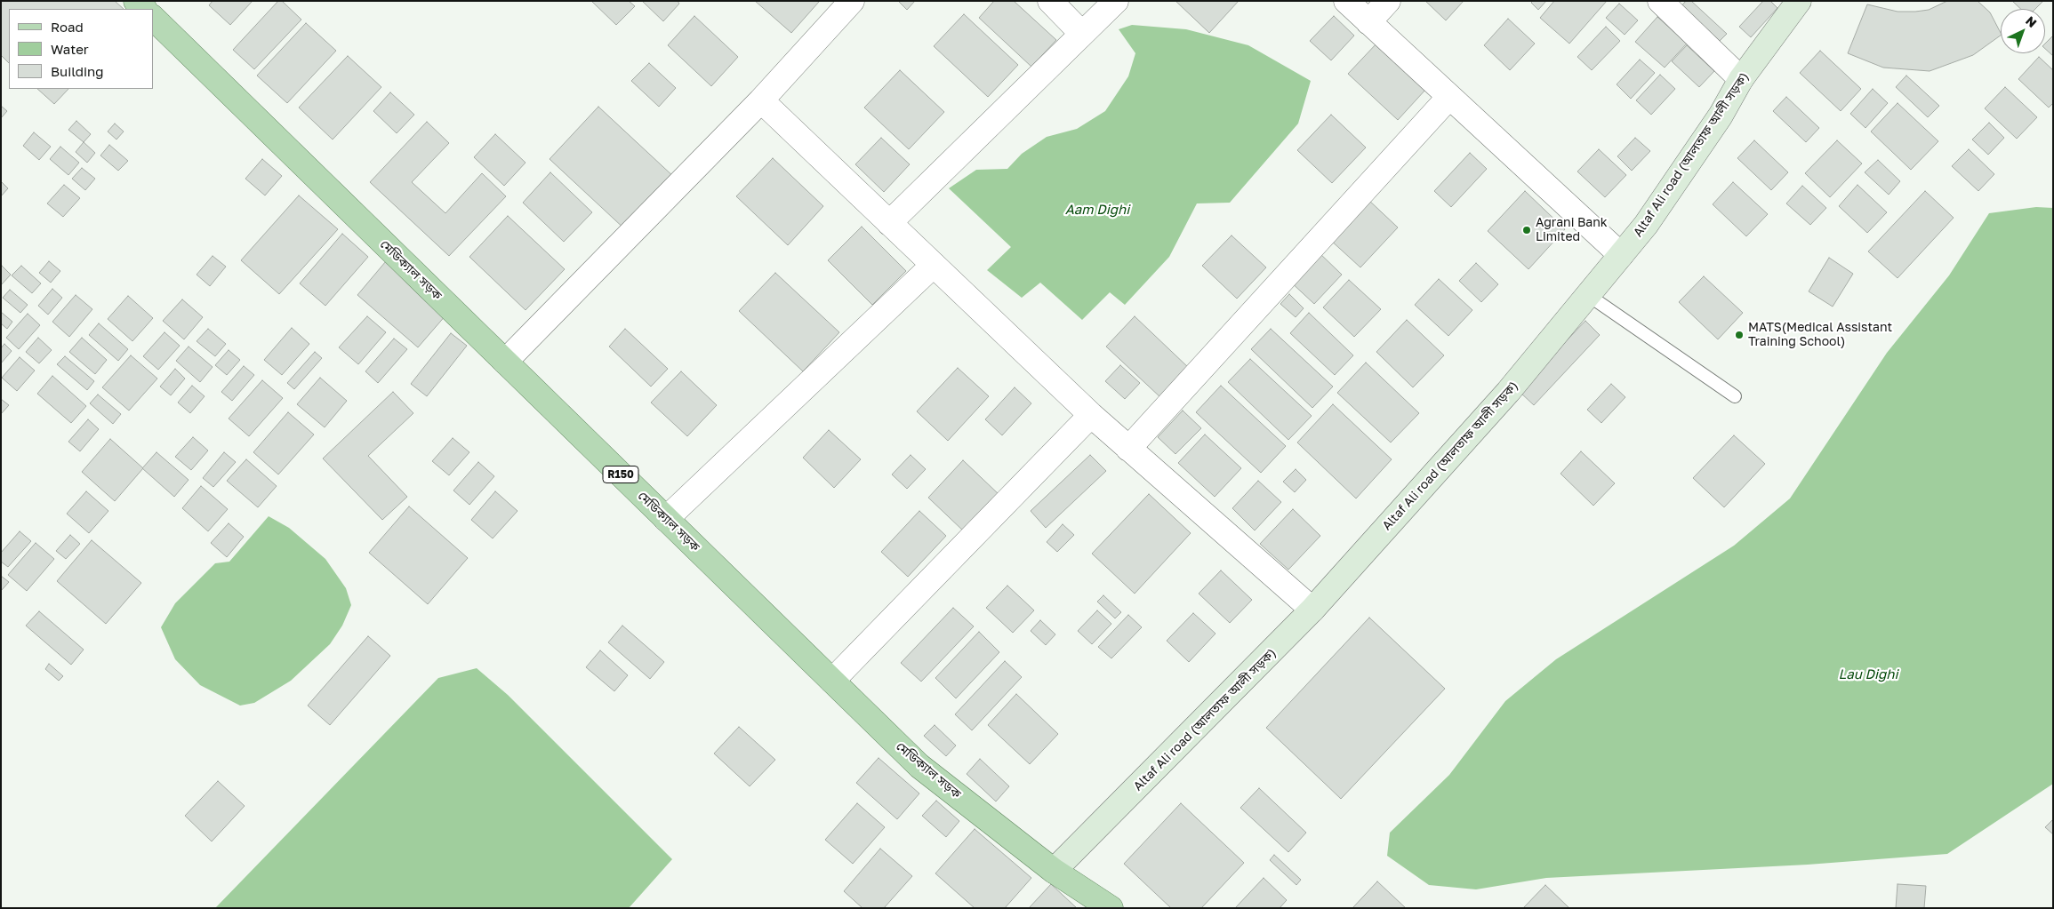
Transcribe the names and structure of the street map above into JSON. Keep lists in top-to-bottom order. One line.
{"streets":{"main road":["Altaf Ali road (আলতাফ আলী সড়ক)","মেডিক্যাল সড়ক","R150"]},"crossings":[["Altaf Ali road (আলতাফ আলী সড়ক)","মেডিক্যাল সড়ক"]],"water":["Aam Dighi","Lau Dighi"],"places":["Agrani Bank Limited","MATS(Medical Assistant Training School)"],"legend":["Road","Water","Building"],"north":"top right"}
